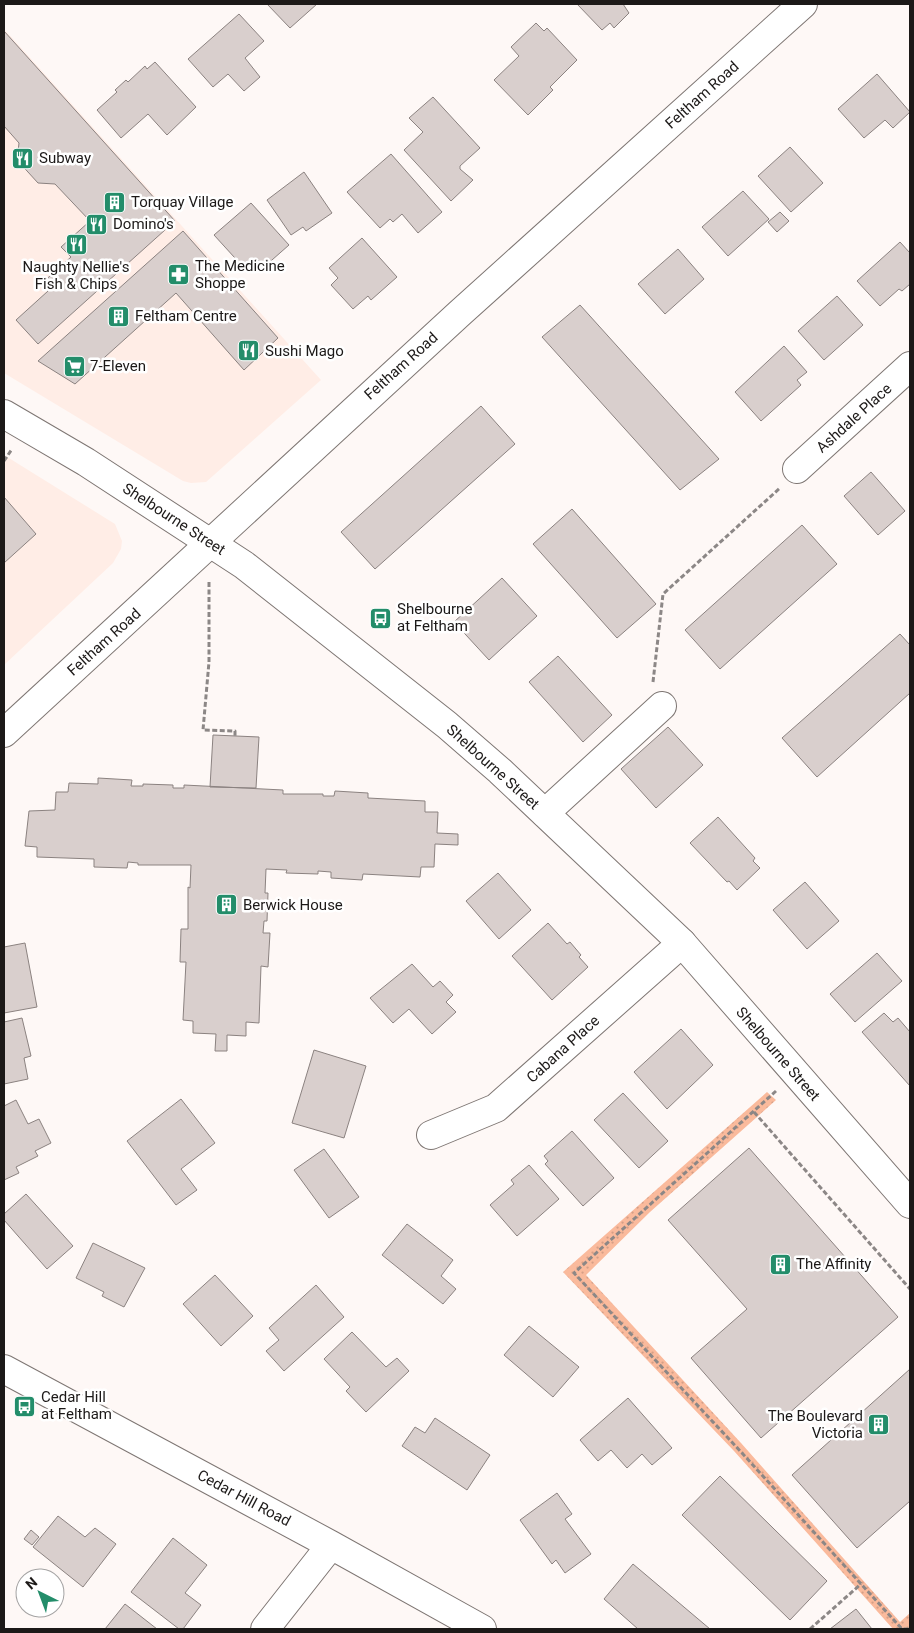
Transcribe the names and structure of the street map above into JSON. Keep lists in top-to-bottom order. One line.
{"streets":{"street":["Feltham Road","Ashdale Place","Shelbourne Street","Cabana Place","Cedar Hill Road"]},"crossings":[["Feltham Road","Shelbourne Street"],["Shelbourne Street","Cabana Place"]],"places":{"restaurant":["Subway","Domino's","Naughty Nellie's Fish & Chips","Sushi Mago"],"building":["Torquay Village","Feltham Centre","Berwick House","The Affinity","The Boulevard Victoria"],"pharmacy":["The Medicine Shoppe"],"supermarket":["7-Eleven"],"bus stop":["Shelbourne at Feltham","Cedar Hill at Feltham"]},"north":"top left"}
